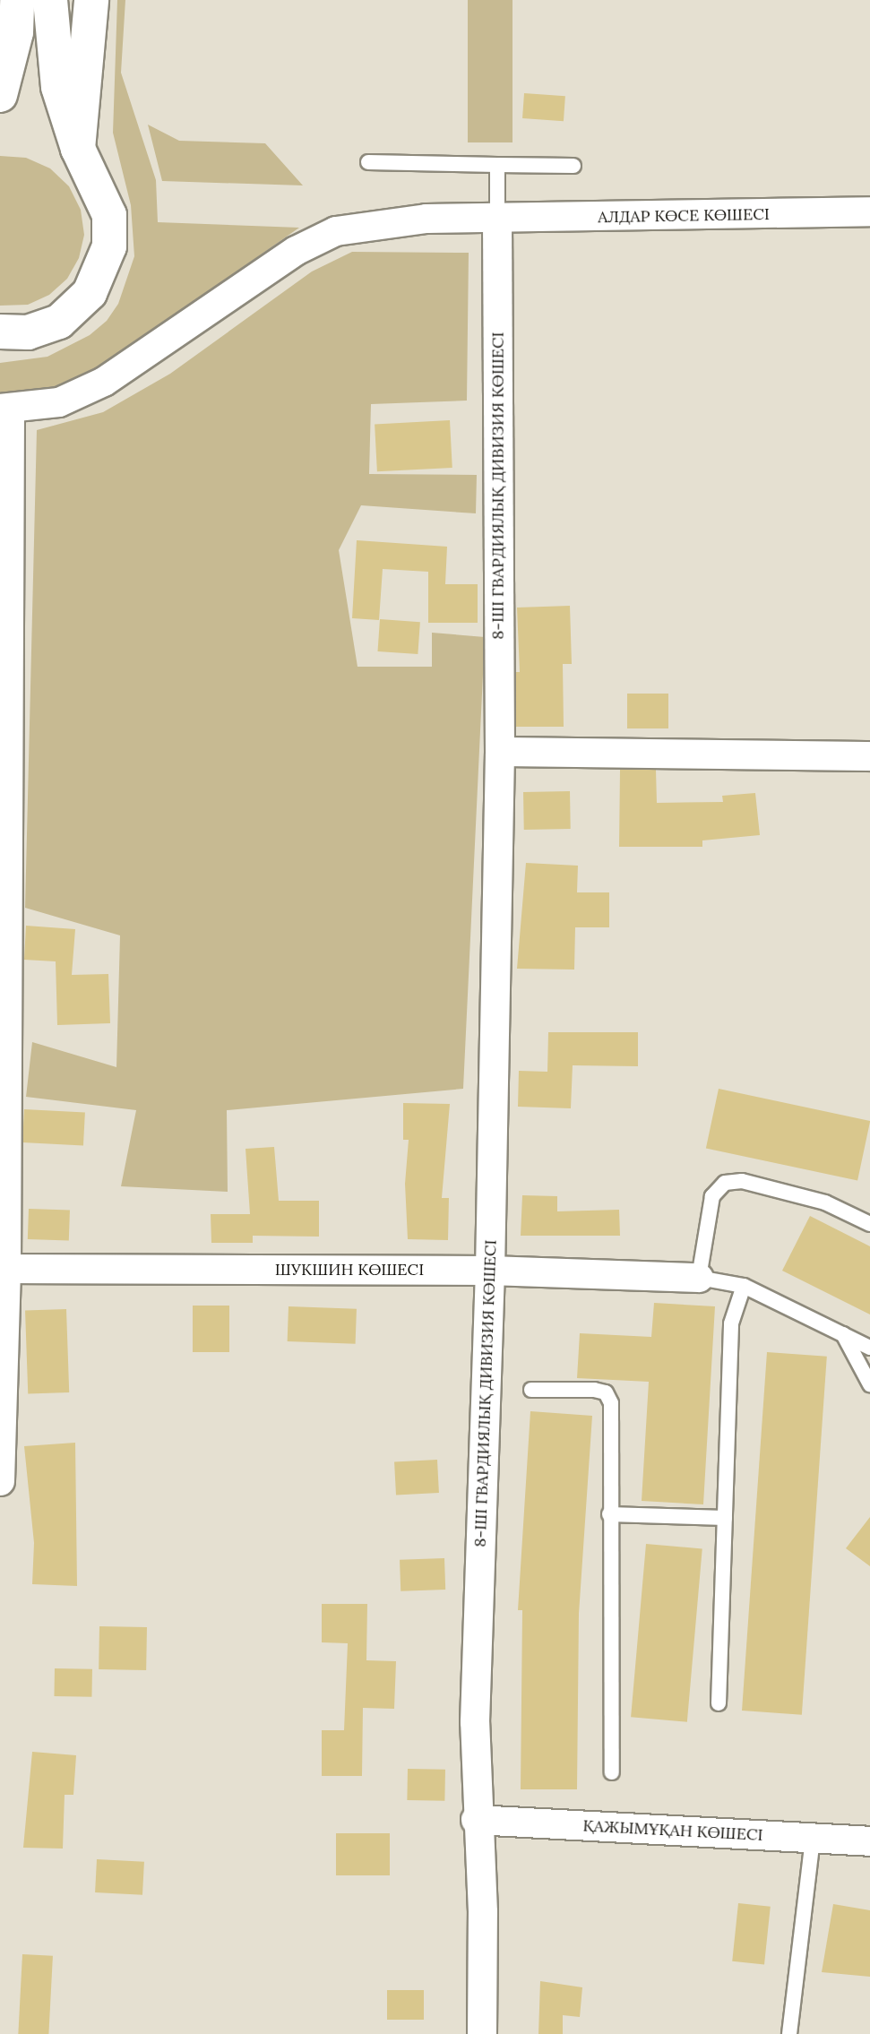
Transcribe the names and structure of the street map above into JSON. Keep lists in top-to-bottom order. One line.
{"streets":{"street":["АЛДАР КӨСЕ КӨШЕСІ","8-ШІ ГВАРДИЯЛЫҚ ДИВИЗИЯ КӨШЕСІ","ШУКШИН КӨШЕСІ","ҚАЖЫМҰҚАН КӨШЕСІ"]},"crossings":[["АЛДАР КӨСЕ КӨШЕСІ","8-ШІ ГВАРДИЯЛЫҚ ДИВИЗИЯ КӨШЕСІ"],["8-ШІ ГВАРДИЯЛЫҚ ДИВИЗИЯ КӨШЕСІ","ШУКШИН КӨШЕСІ"],["8-ШІ ГВАРДИЯЛЫҚ ДИВИЗИЯ КӨШЕСІ","ҚАЖЫМҰҚАН КӨШЕСІ"]]}
